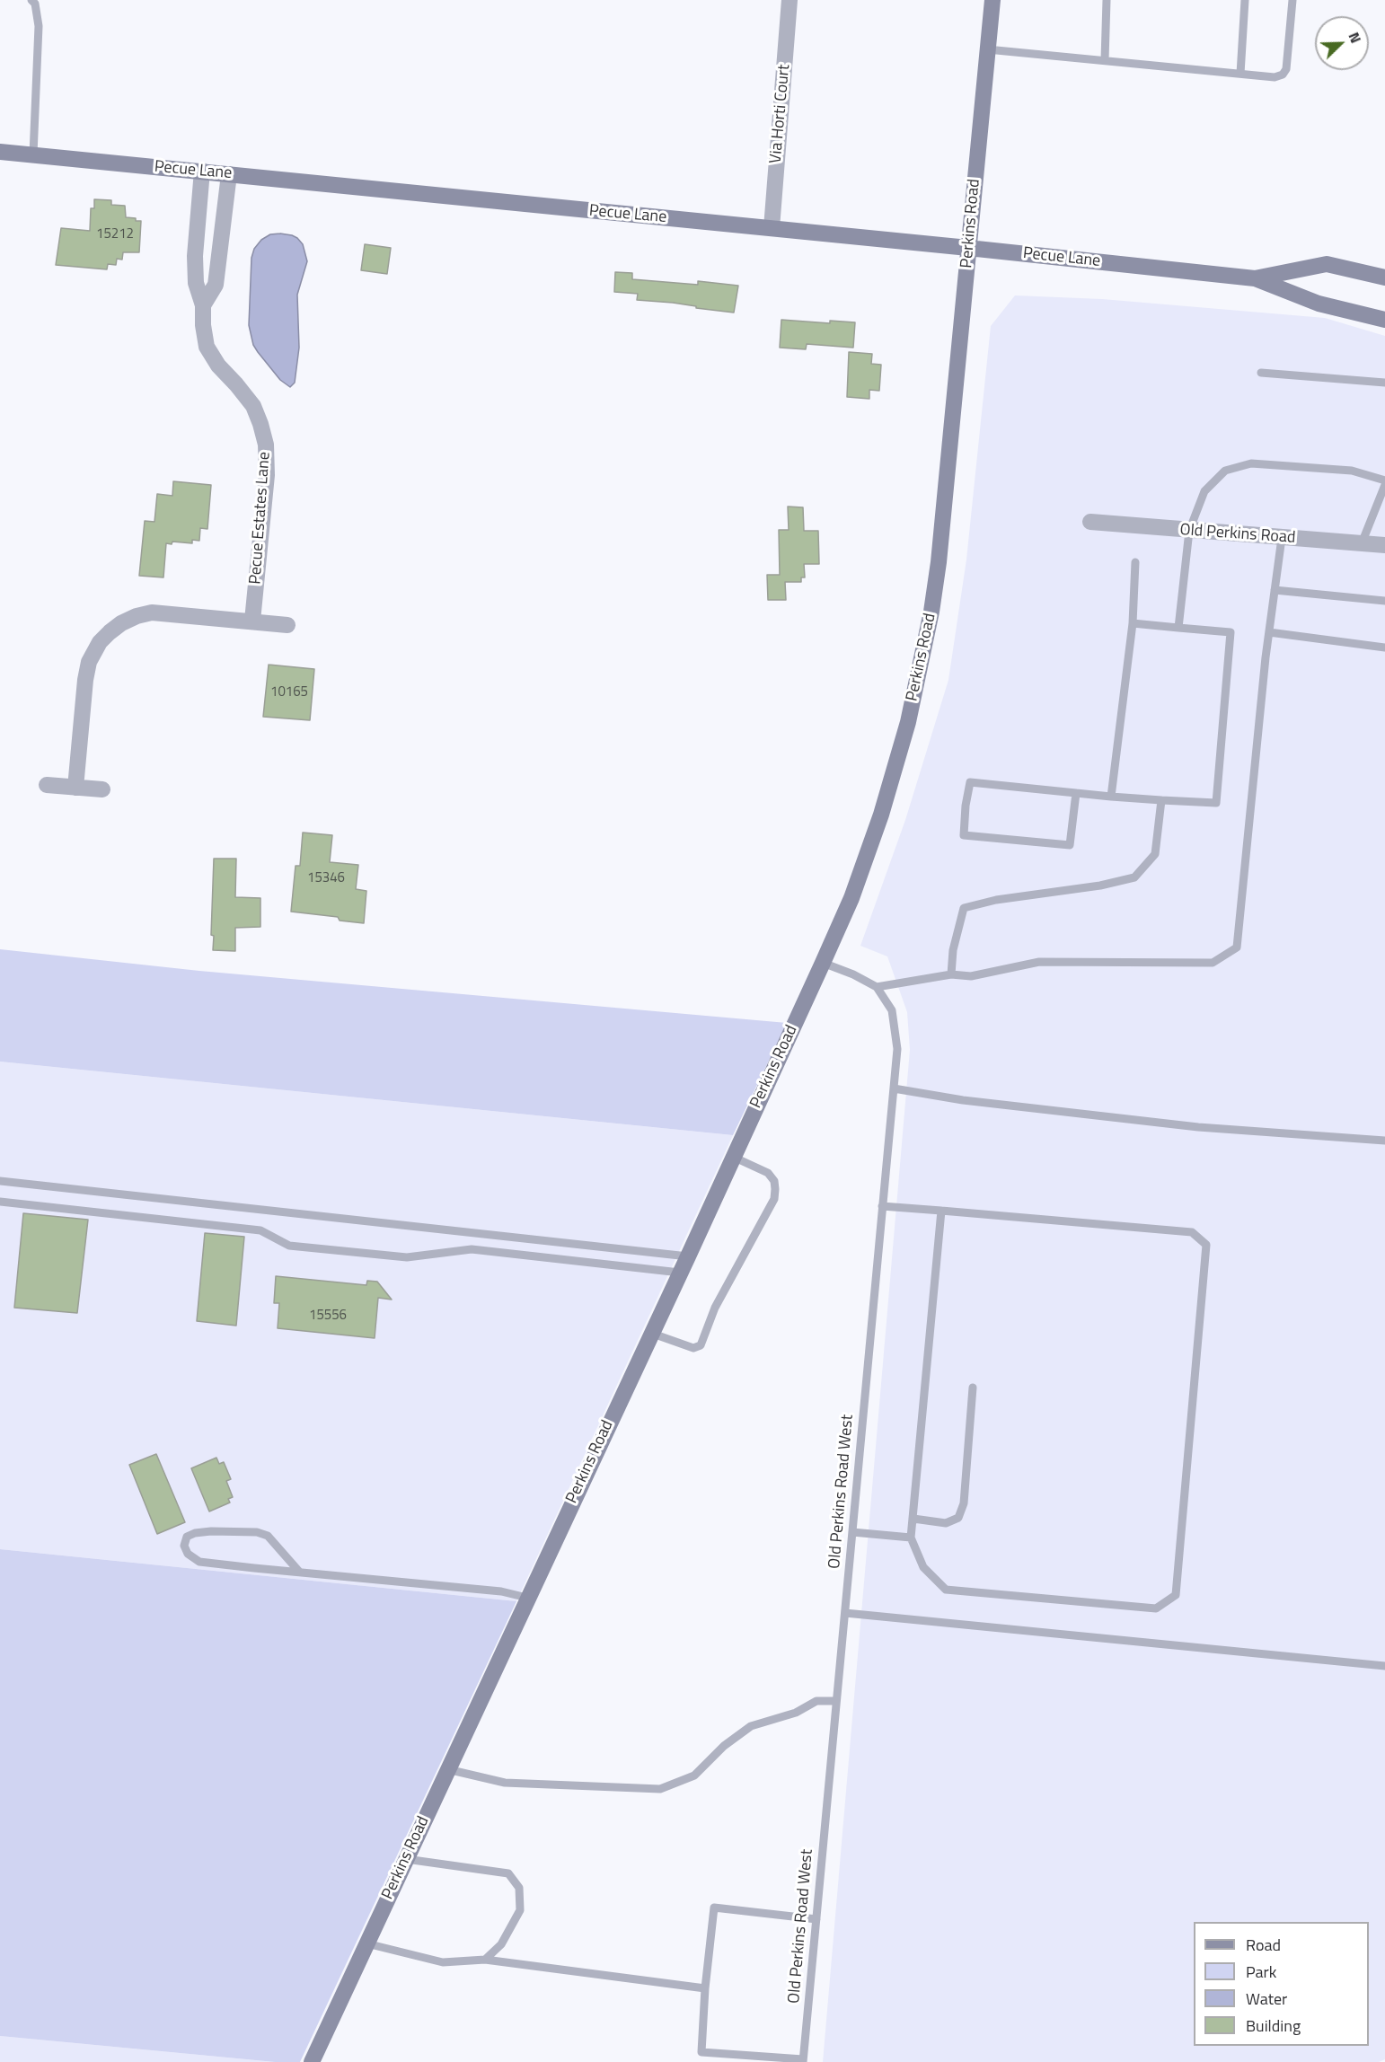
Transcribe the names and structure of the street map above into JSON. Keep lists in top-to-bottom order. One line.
{"streets":{"main road":["Pecue Lane","Perkins Road"],"street":["Via Horti Court","Pecue Estates Lane","Old Perkins Road"],"lane":["Old Perkins Road West"]},"crossings":[["Via Horti Court","Pecue Lane"],["Pecue Lane","Perkins Road"],["Pecue Lane","Pecue Estates Lane"],["Perkins Road","Old Perkins Road West"]],"house_numbers":["15212","10165","15346","15556"],"legend":["Road","Park","Water","Building"],"north":"top right"}
